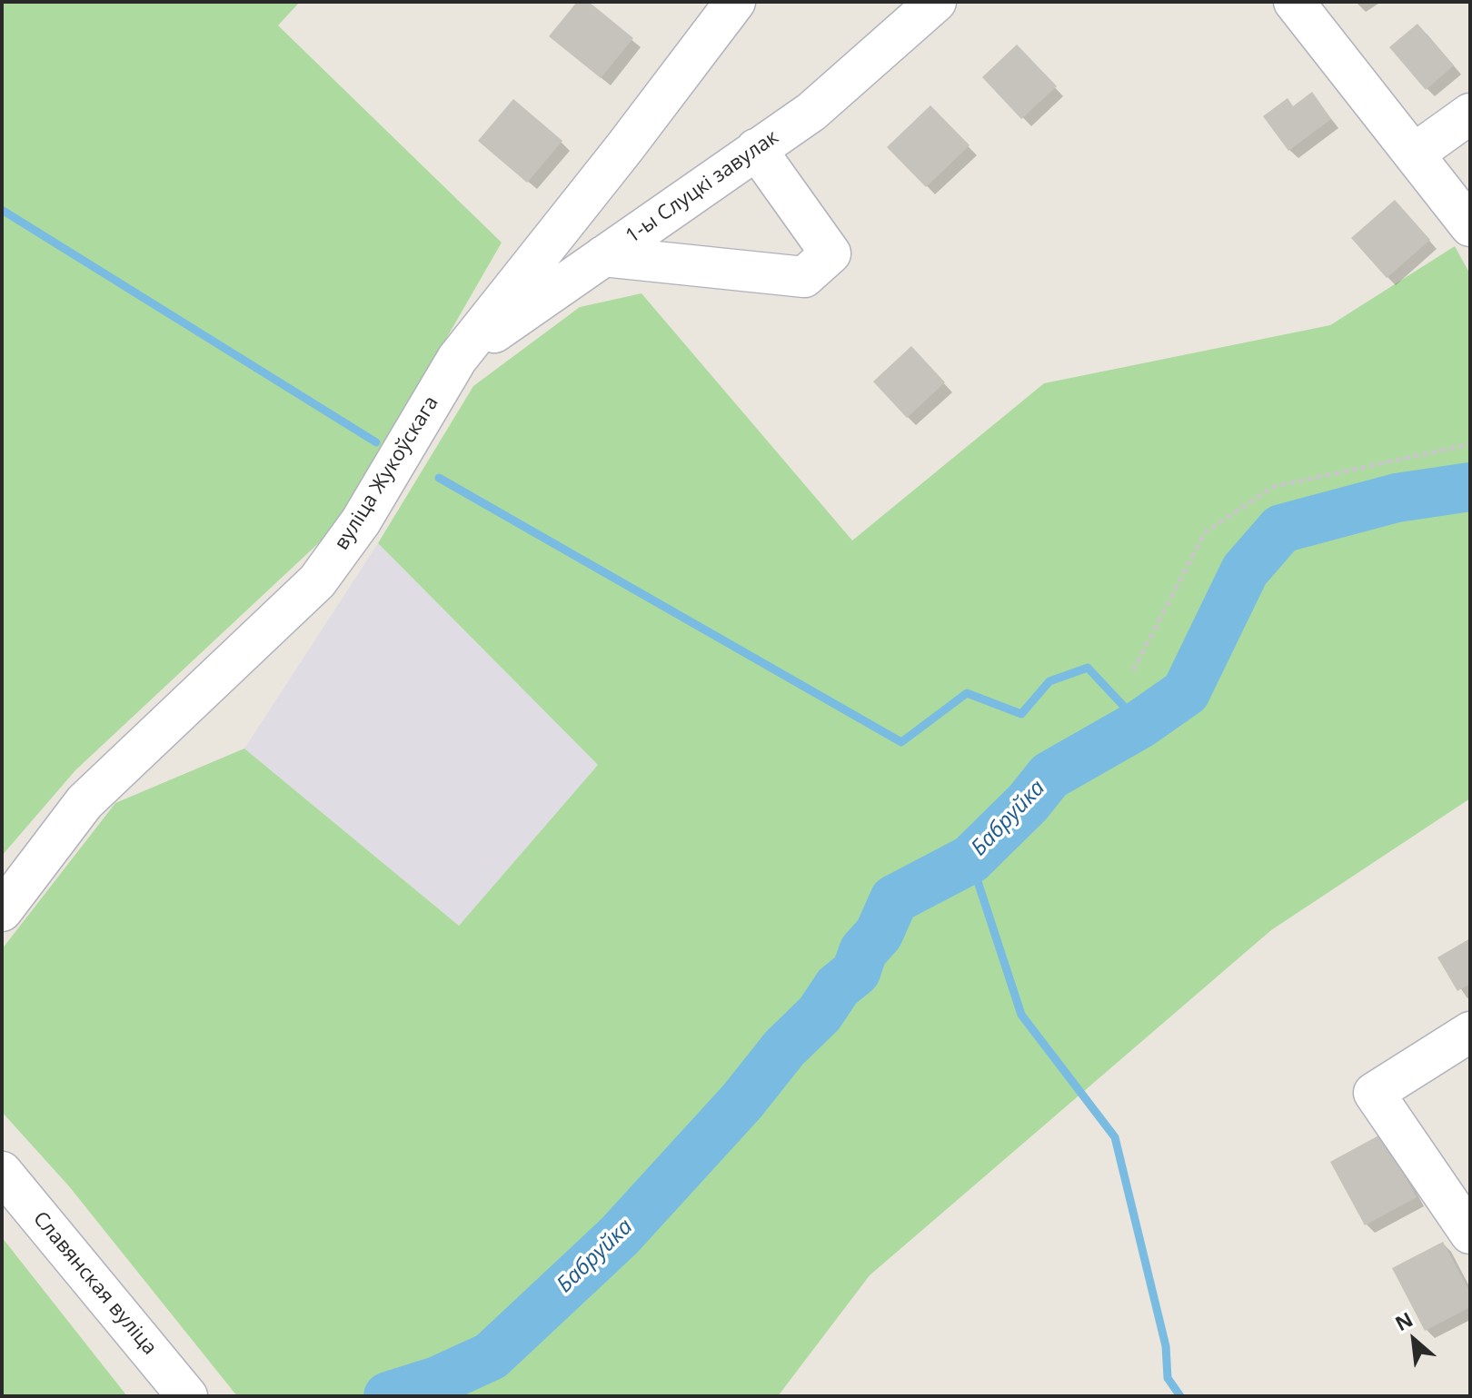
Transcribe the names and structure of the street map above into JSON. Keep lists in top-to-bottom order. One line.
{"streets":{"street":["1-ы Слуцкі завулак","вуліца Жукоўскага","Славянская вуліца"]},"crossings":[["1-ы Слуцкі завулак","вуліца Жукоўскага"]],"water":["Бабруйка"],"north":"top left"}
